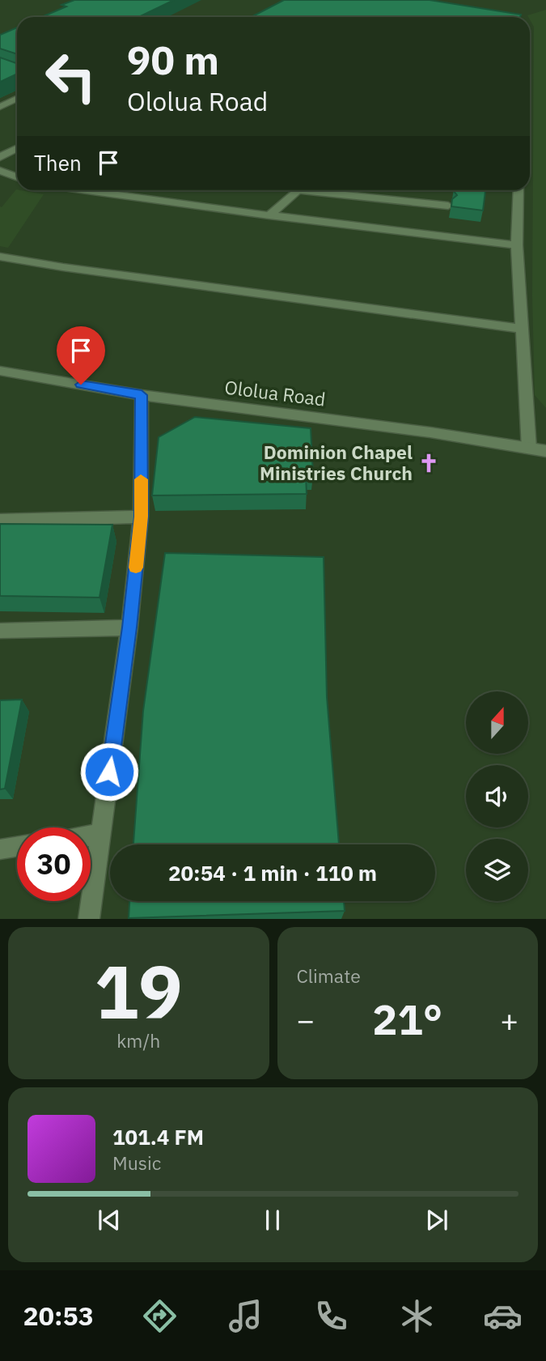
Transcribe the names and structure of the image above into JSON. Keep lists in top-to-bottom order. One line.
{"streets":{"street":["Ololua Road"]},"places":{"church":["Dominion Chapel Ministries Church"]},"north":"top","page":{"turn":["90 m","Ololua Road"],"then":"Then","limit":"30","trip":"20:54 · 1 min · 110 m","tile":[["19","km/h"],"Climate"],"heat":["−","21°","+"],"song":["101.4 FM","Music"],"tabs":"20:53"}}
